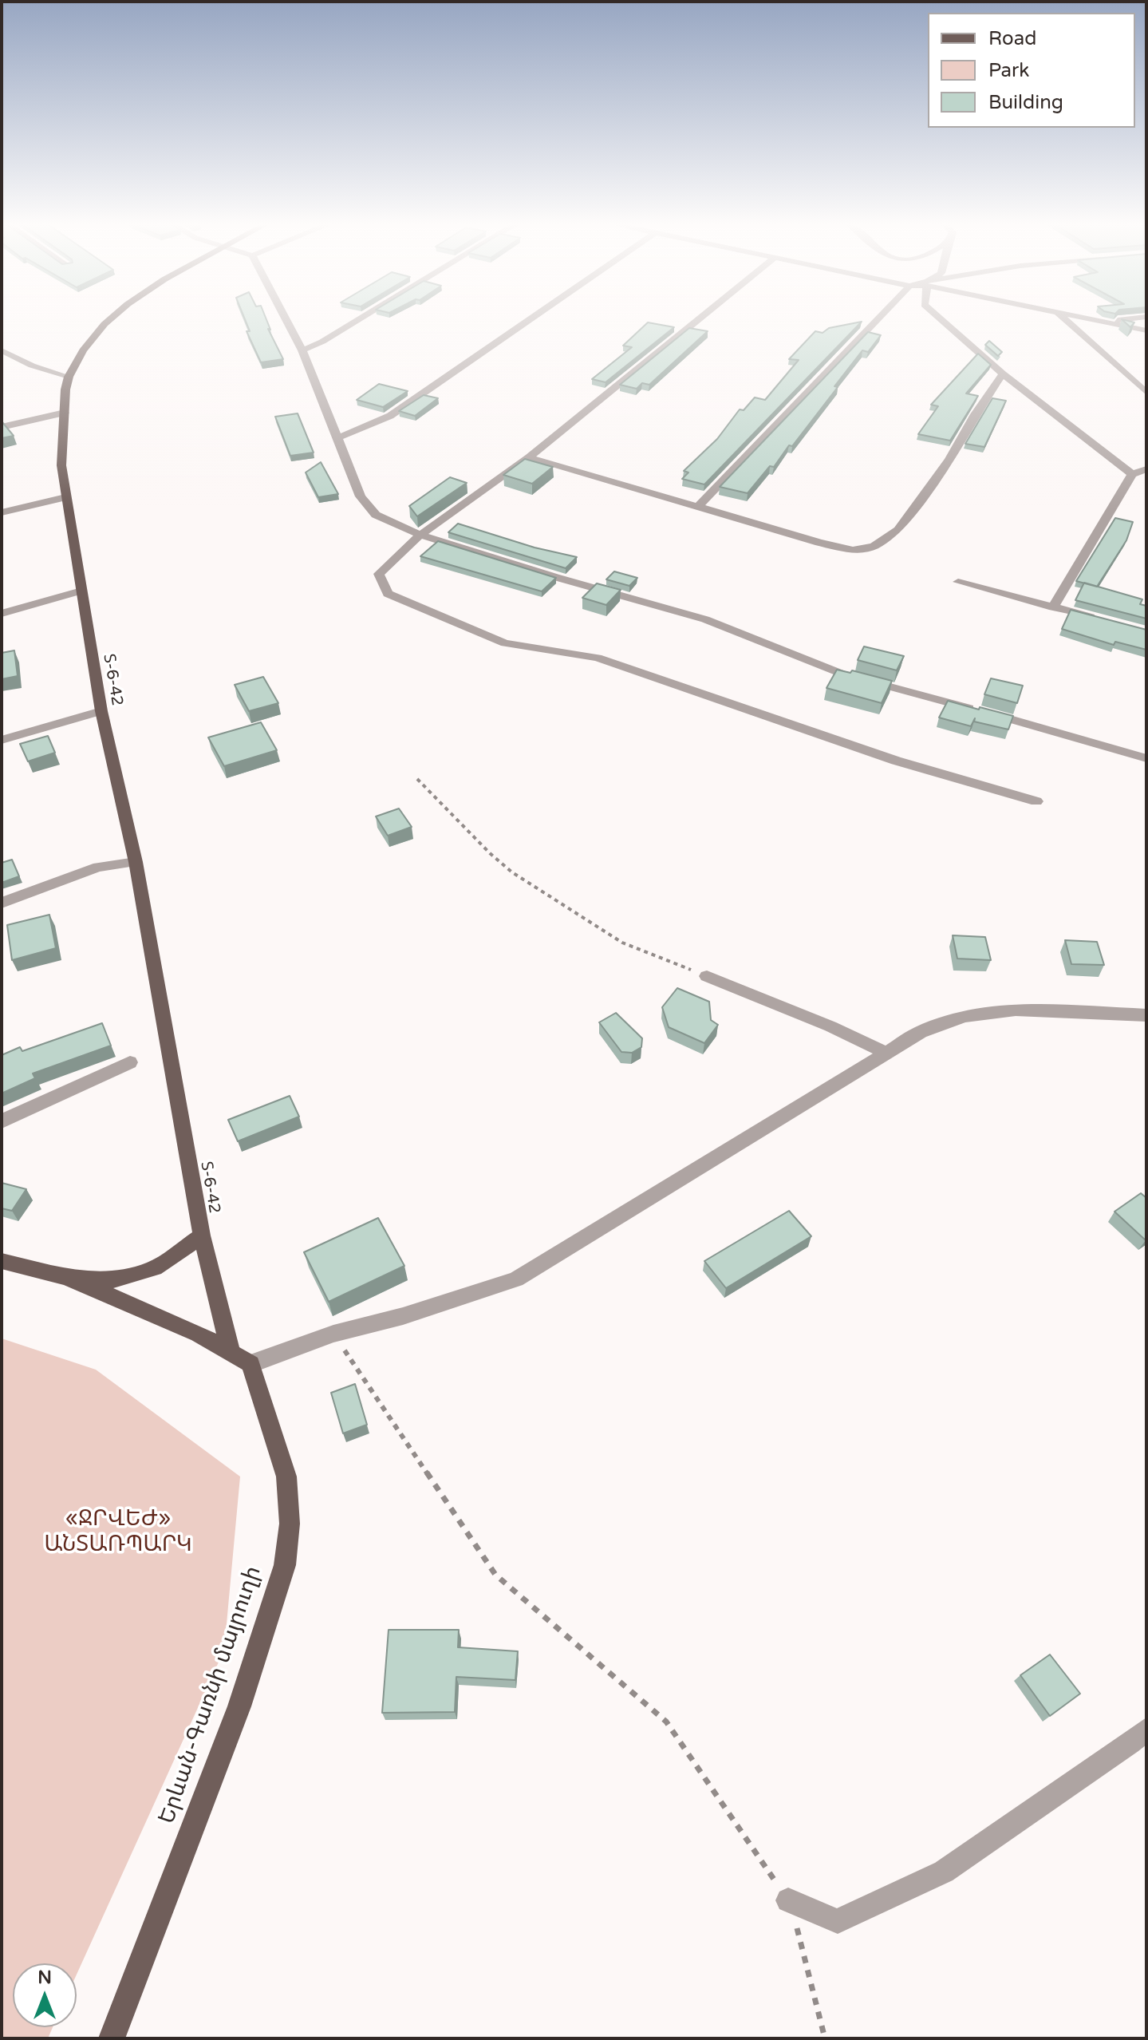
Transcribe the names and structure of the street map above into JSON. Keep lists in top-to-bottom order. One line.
{"streets":{"main road":["Տ-6-42","Երևան-Գառնի մայրուղի"]},"crossings":[["Տ-6-42","Երևան-Գառնի մայրուղի"]],"parks":["«ՋՐՎԵԺ» ԱՆՏԱՌՊԱՐԿ"],"legend":["Road","Park","Building"],"north":"top"}
